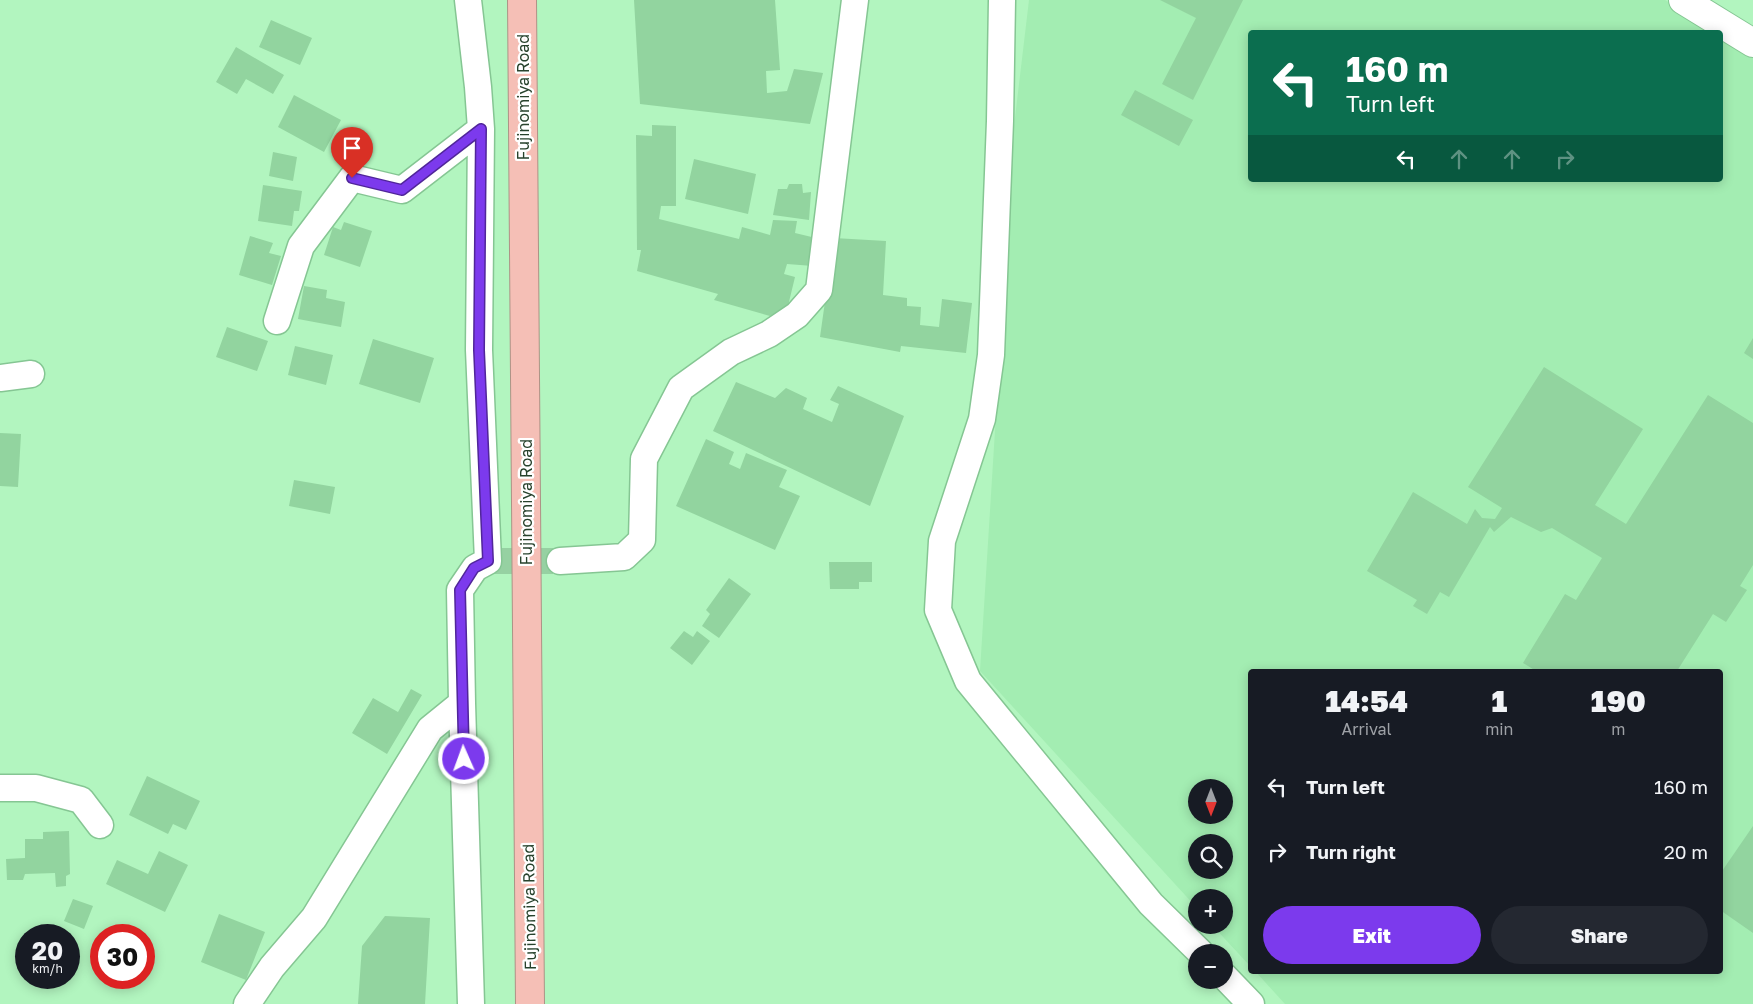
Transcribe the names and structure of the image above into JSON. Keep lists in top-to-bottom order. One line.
{"streets":{"highway":["Fujinomiya Road"]},"north":"bottom","page":{"turn":["160 m","Turn left"],"eta":["14:54","Arrival","1","min","190","m"],"list":[{"name":"Turn left","value":"160 m"},{"name":"Turn right","value":"20 m"}],"map_buttons":["+","−"],"buttons":["Exit","Share"],"speed":"20 km/h","limit":"30"}}
